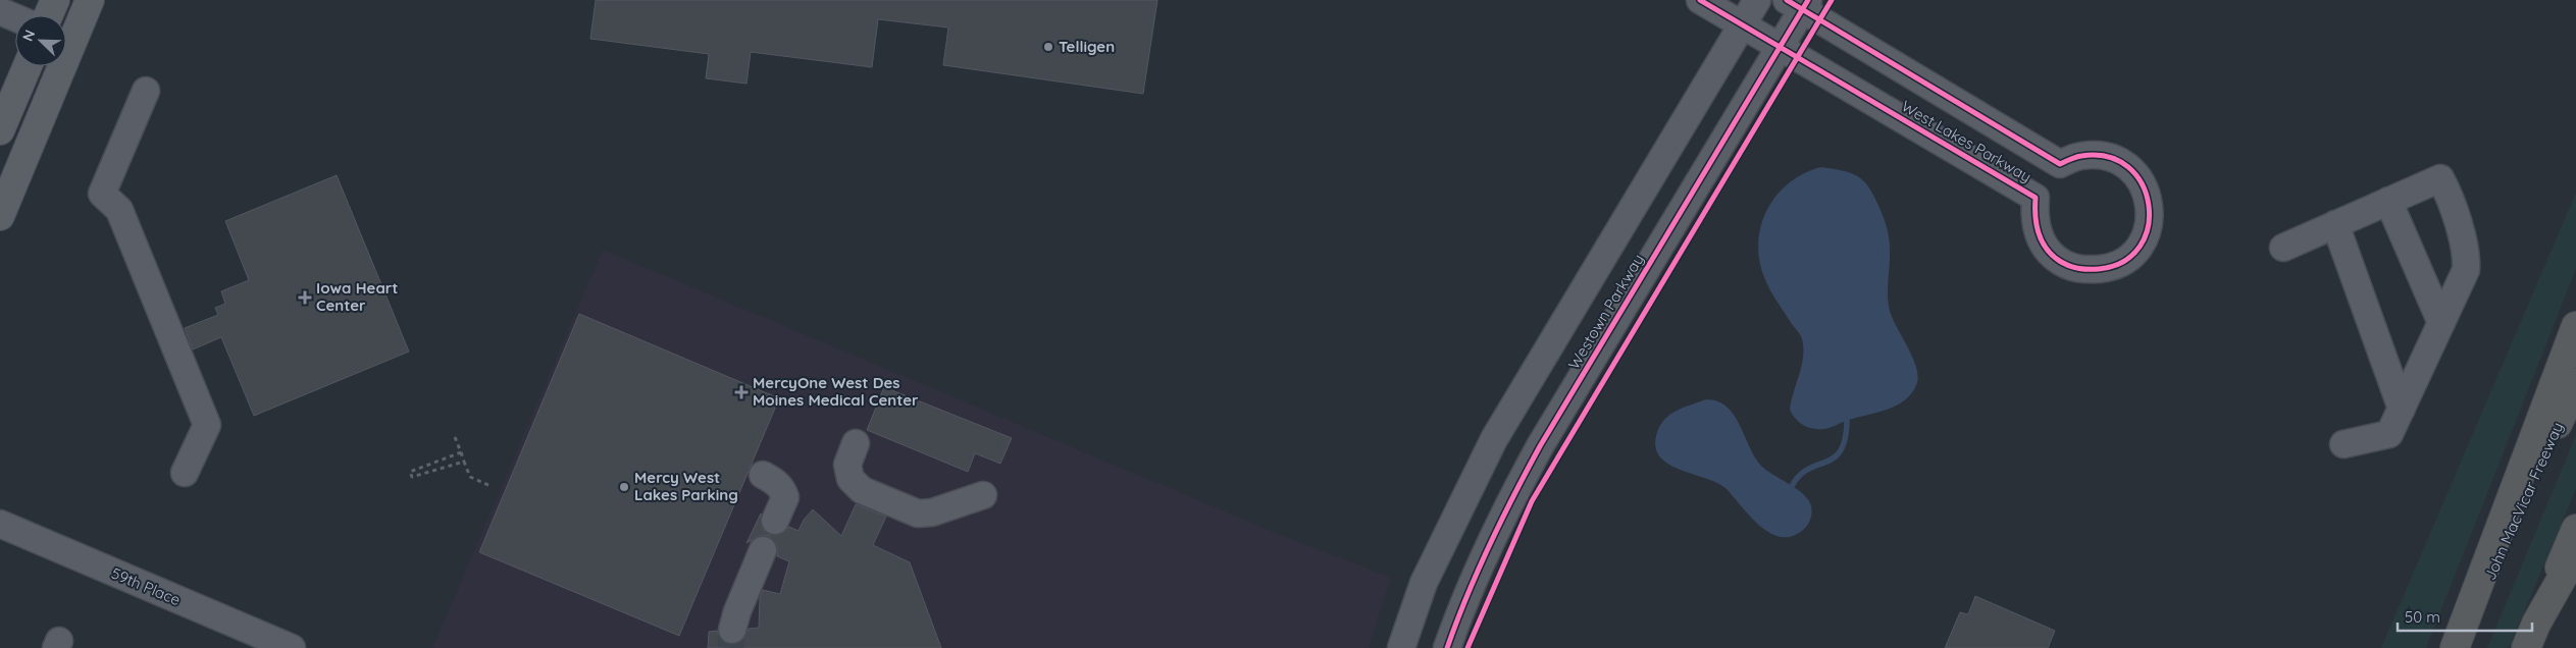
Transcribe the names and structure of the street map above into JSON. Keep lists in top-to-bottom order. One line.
{"streets":{"highway":["John MacVicar Freeway"],"street":["West Lakes Parkway","Westown Parkway","59th Place"]},"crossings":[["West Lakes Parkway","Westown Parkway"]],"places":{"other":["Telligen","Mercy West Lakes Parking"],"health":["Iowa Heart Center","MercyOne West Des Moines Medical Center"]},"scale_bar":"50 m","north":"top left"}
